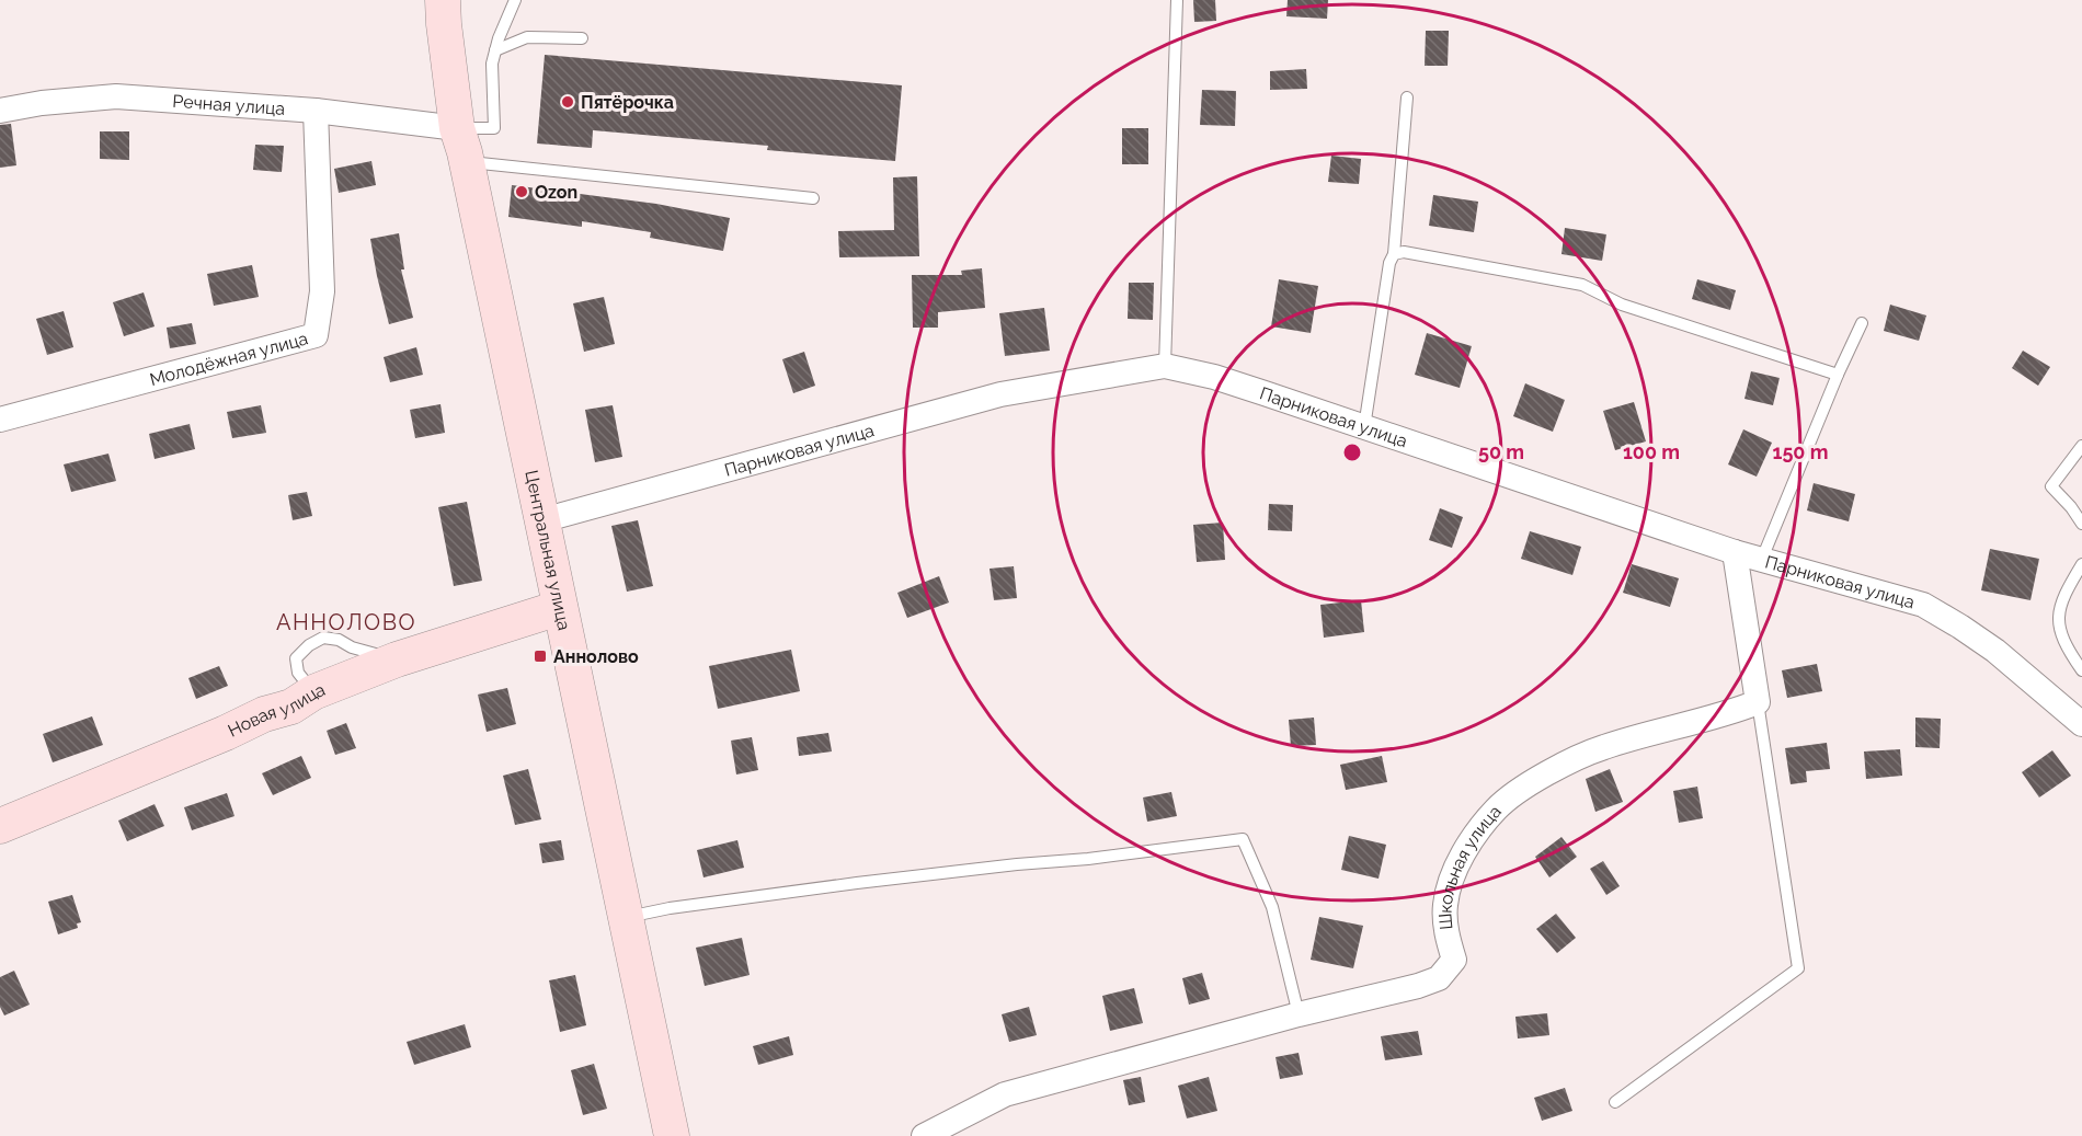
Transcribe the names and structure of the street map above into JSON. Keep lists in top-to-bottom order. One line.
{"streets":{"main road":["Центральная улица","Новая улица"],"street":["Речная улица","Молодёжная улица","Парниковая улица","Школьная улица"]},"crossings":[["Речная улица","Молодёжная улица"],["Речная улица","Центральная улица"],["Парниковая улица","Центральная улица"],["Центральная улица","Новая улица"]],"districts":["АННОЛОВО"],"places":{"other":["Пятёрочка","Ozon"],"transit":["Аннолово"]},"rings":["50 m","100 m","150 m"]}
